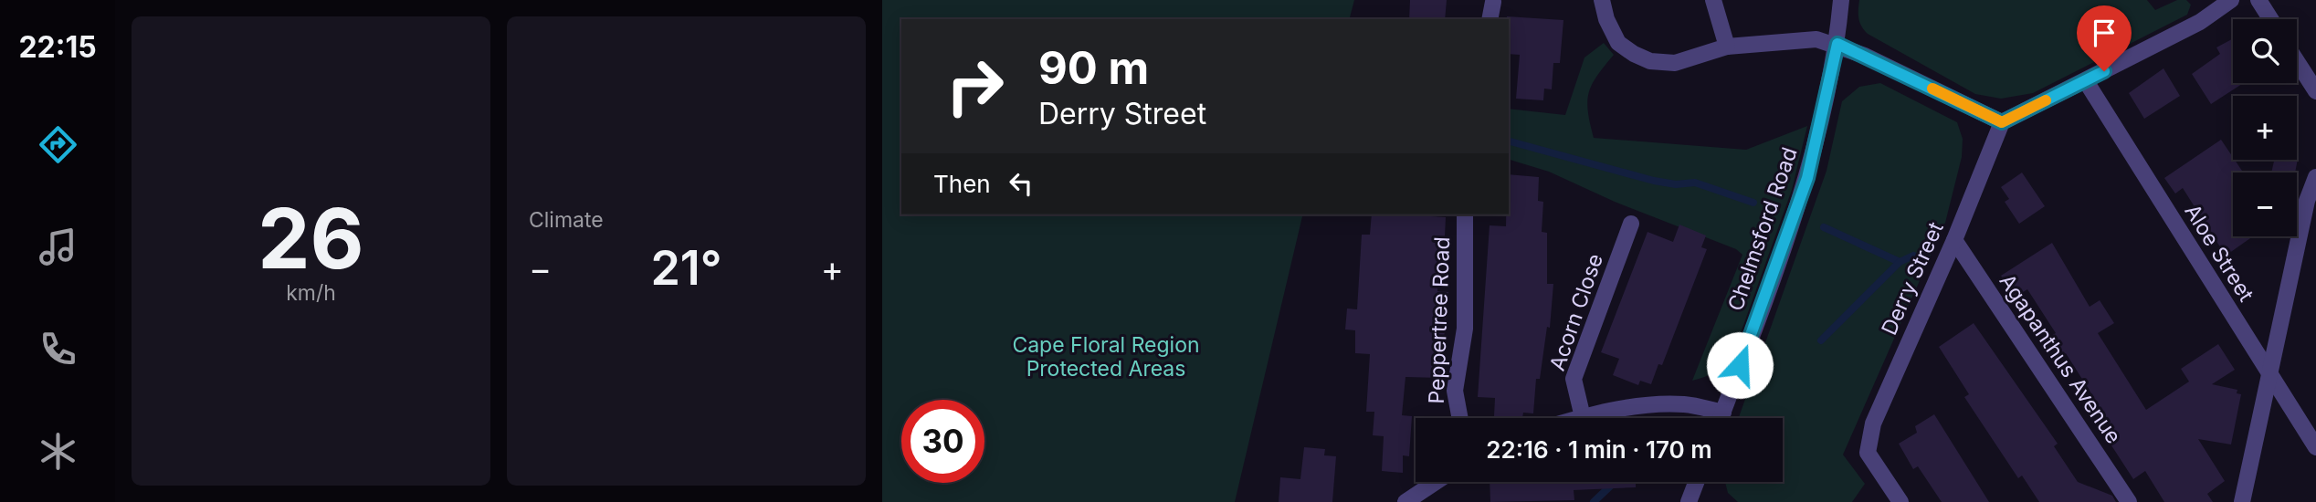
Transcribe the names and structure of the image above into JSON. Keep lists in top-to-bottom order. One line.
{"streets":{"street":["Chelmsford Road","Aloe Street","Derry Street","Acorn Close","Peppertree Road","Agapanthus Avenue"]},"crossings":[["Derry Street","Agapanthus Avenue"]],"parks":["Cape Floral Region Protected Areas"],"page":{"tabs":"22:15","tile":[["26","km/h"],"Climate"],"map_buttons":["+","−"],"turn":["90 m","Derry Street"],"then":"Then","heat":["−","21°","+"],"limit":"30","trip":"22:16 · 1 min · 170 m"}}
